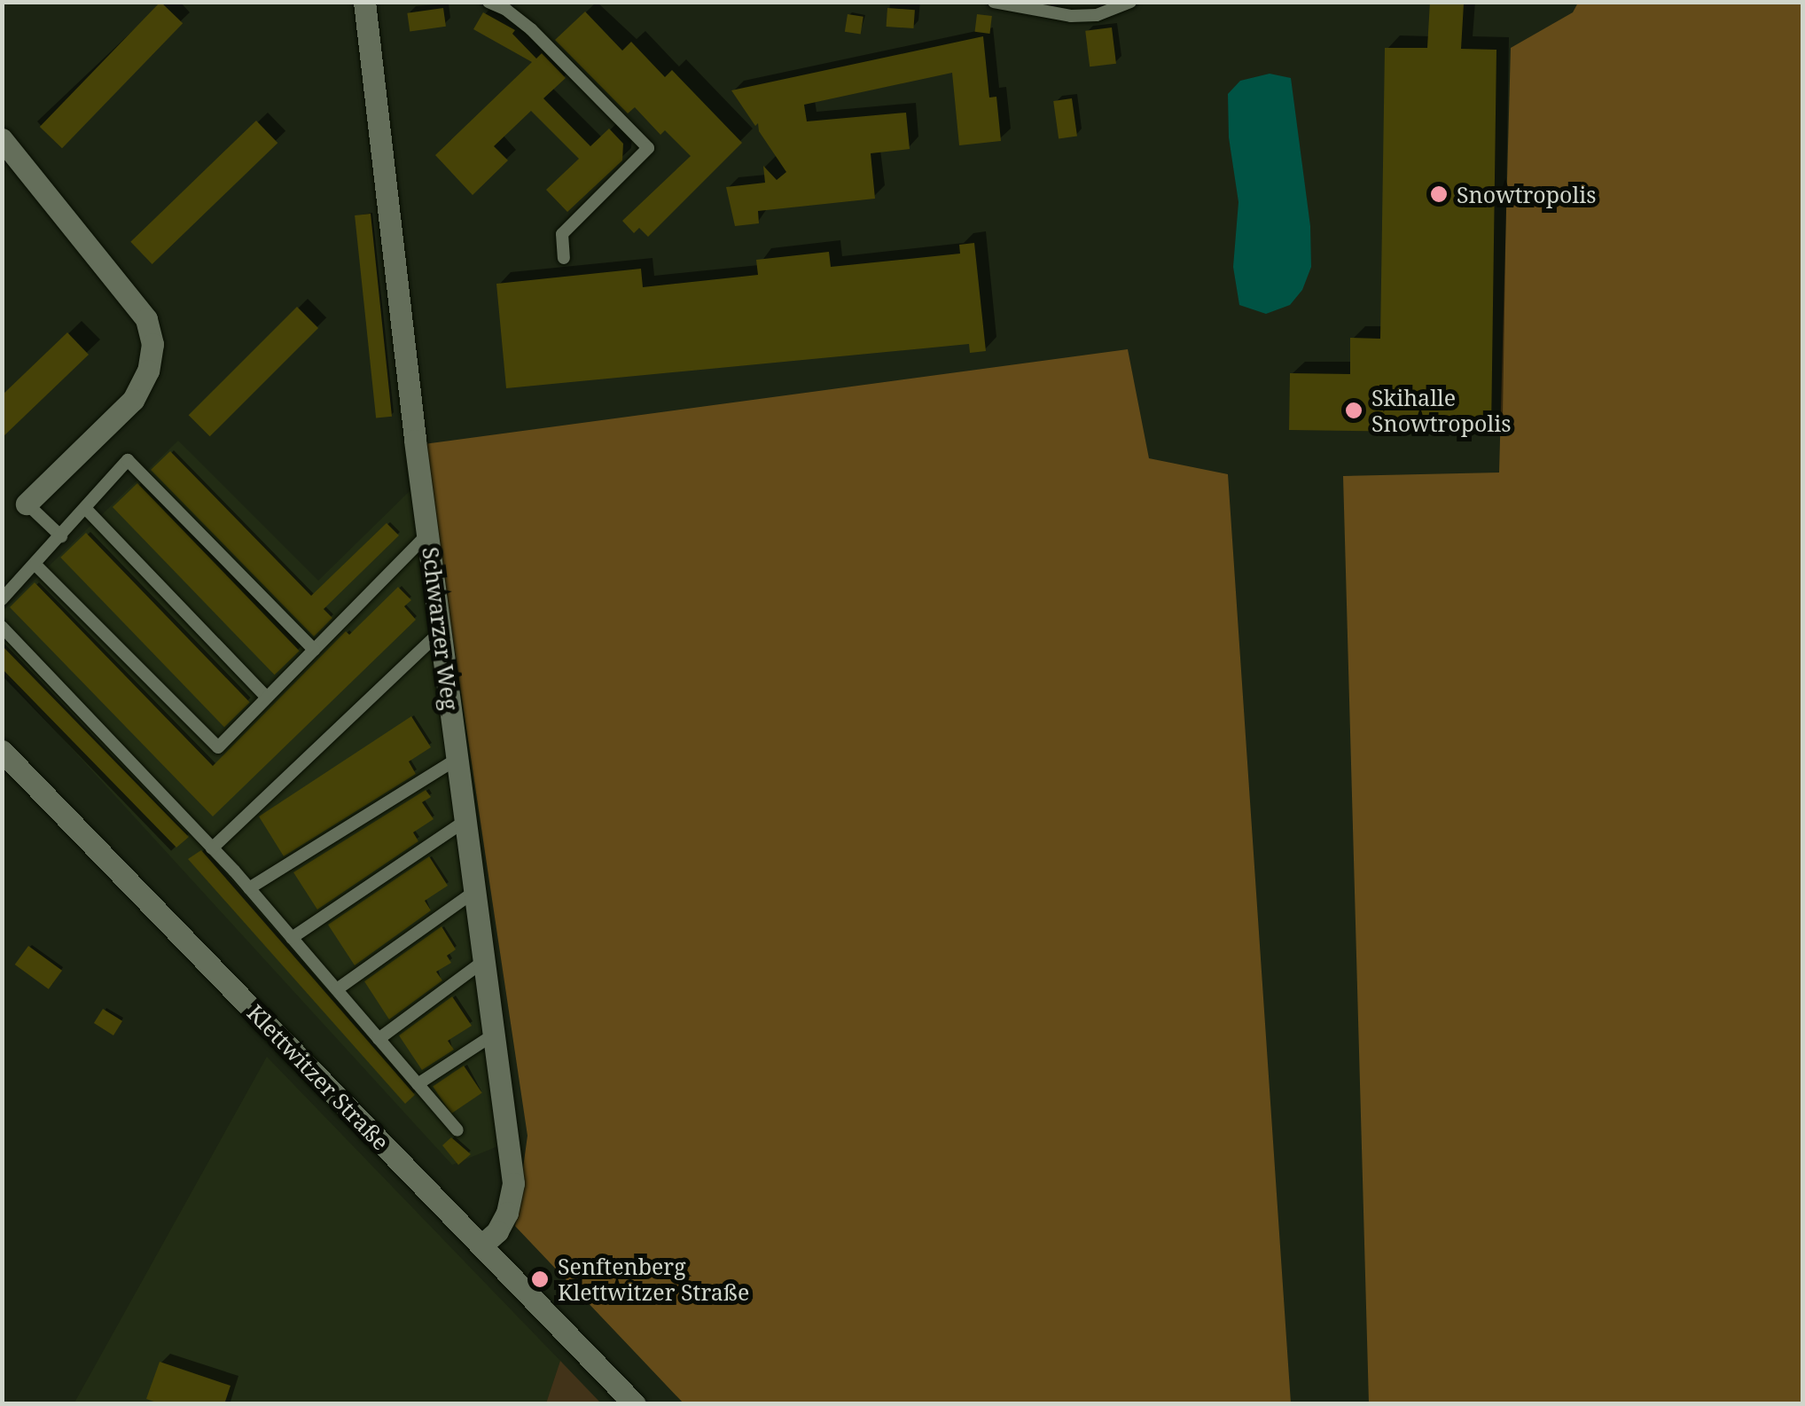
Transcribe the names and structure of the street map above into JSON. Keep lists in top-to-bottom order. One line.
{"streets":{"street":["Schwarzer Weg","Klettwitzer Straße"]},"crossings":[["Schwarzer Weg","Klettwitzer Straße"]],"places":["Snowtropolis","Skihalle Snowtropolis","Senftenberg Klettwitzer Straße"]}
